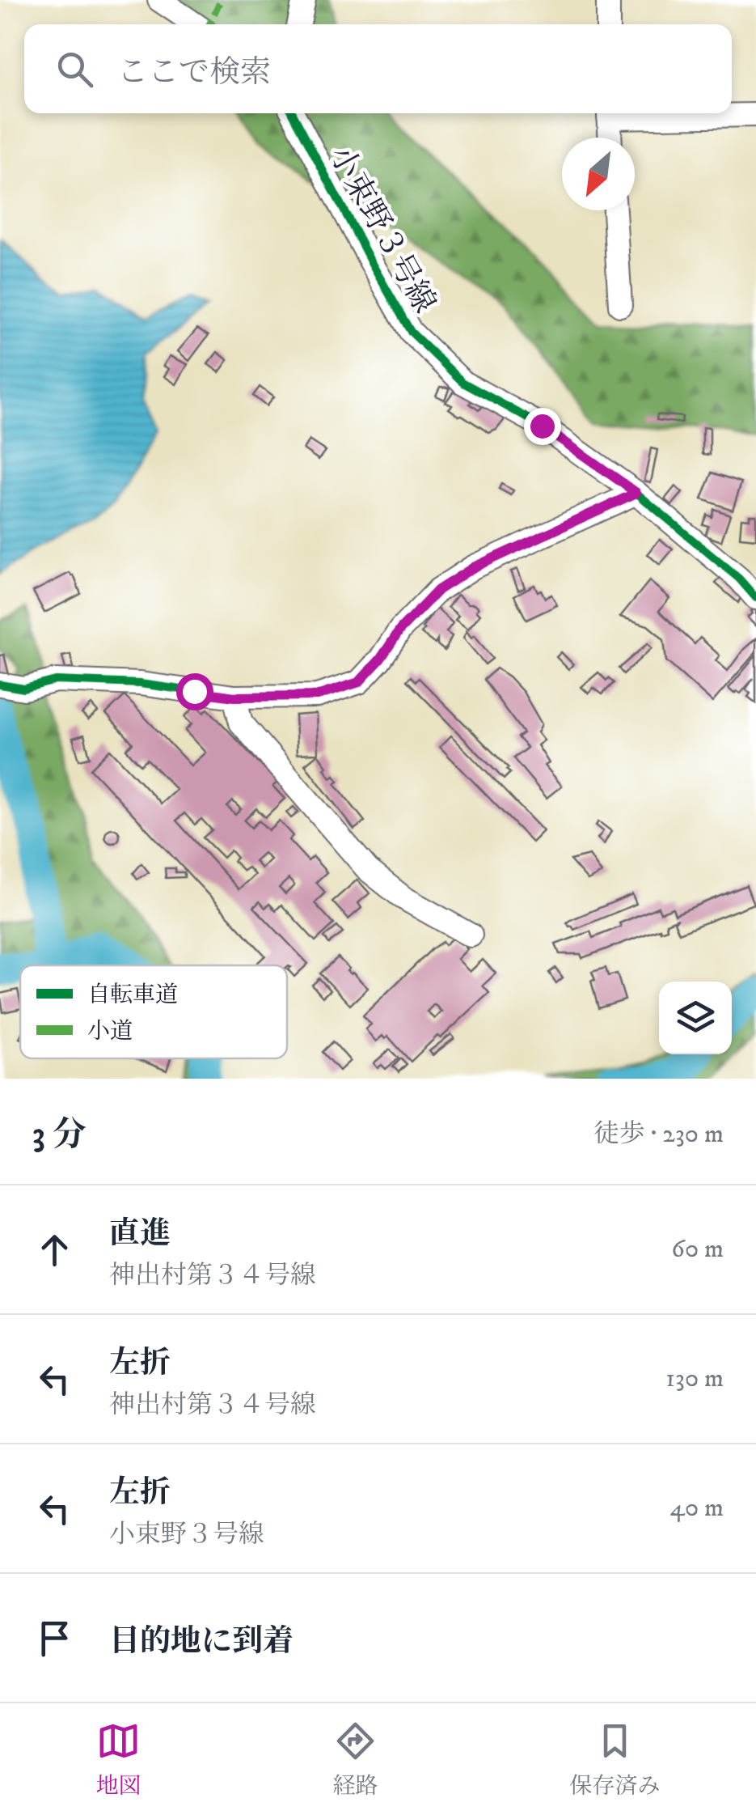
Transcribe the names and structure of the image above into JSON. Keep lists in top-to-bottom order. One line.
{"streets":{"street":["小束野３号線"]},"legend":["自転車道","小道"],"north":"bottom left","page":{"search":"ここで検索","heading":["3 分","徒歩 · 230 m"],"list":[["直進","神出村第３４号線","60 m"],["左折","神出村第３４号線","130 m"],["左折","小束野３号線","40 m"],"目的地に到着"],"nav":["地図","経路","保存済み"]}}
